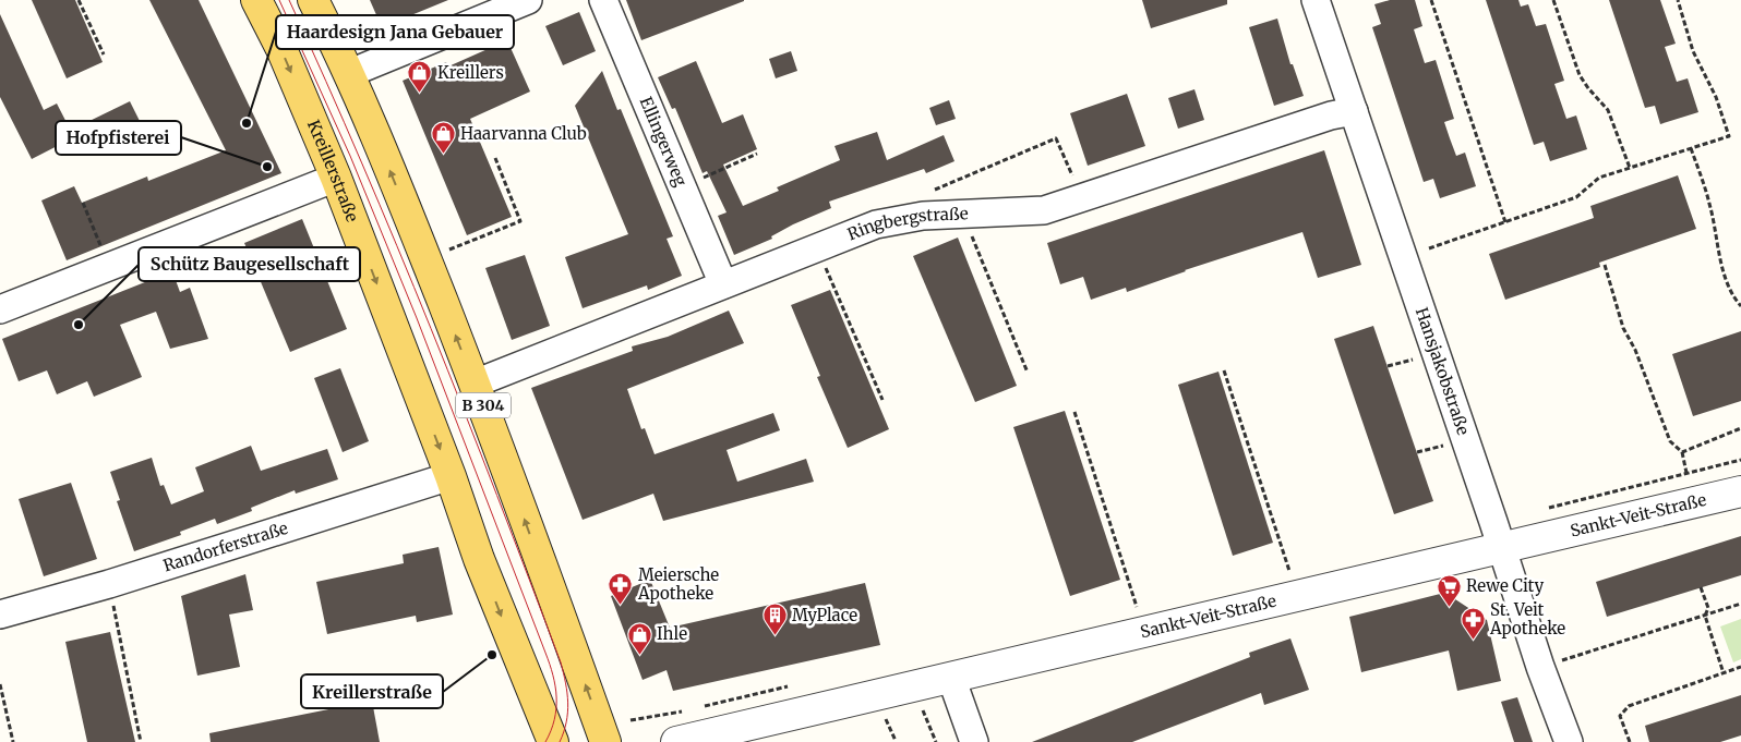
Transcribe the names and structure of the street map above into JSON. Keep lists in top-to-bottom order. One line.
{"streets":{"main road":["Kreillerstraße","B 304"],"street":["Ellingerweg","Ringbergstraße","Hansjakobstraße","Sankt-Veit-Straße","Randorferstraße"]},"crossings":[["Ellingerweg","Ringbergstraße"],["Kreillerstraße","Randorferstraße"],["Ringbergstraße","Hansjakobstraße"],["Ringbergstraße","B 304"],["Hansjakobstraße","Sankt-Veit-Straße"]],"places":{"shop":["Kreillers","Haarvanna Club","Ihle"],"other":["Haardesign Jana Gebauer","Hofpfisterei","Schütz Baugesellschaft","Kreillerstraße"],"pharmacy":["Meiersche Apotheke","St. Veit Apotheke"],"supermarket":["Rewe City"],"building":["MyPlace"]}}
